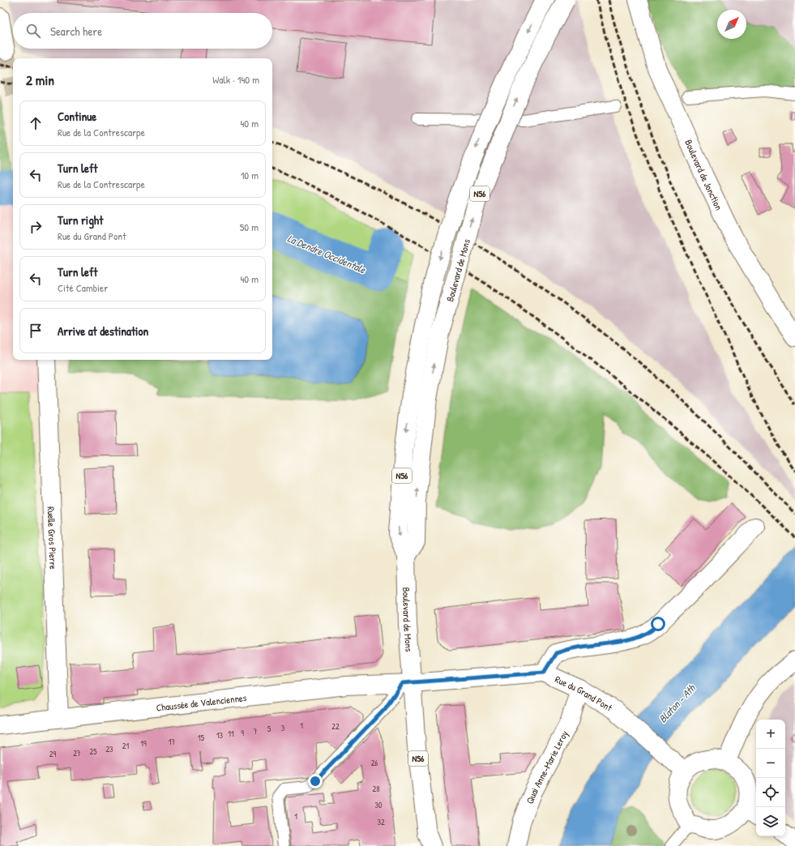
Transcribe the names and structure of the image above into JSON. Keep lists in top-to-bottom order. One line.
{"streets":{"street":["Boulevard de Jonction","N56","Boulevard de Mons","Ruelle Gros Pierre","Rue du Grand Pont","Chaussée de Valenciennes","Quai Anne-Marie Leroy"]},"crossings":[["N56","Boulevard de Mons"],["N56","Rue du Grand Pont"],["N56","Chaussée de Valenciennes"],["Boulevard de Mons","Rue du Grand Pont"],["Boulevard de Mons","Chaussée de Valenciennes"],["Ruelle Gros Pierre","Chaussée de Valenciennes"],["Rue du Grand Pont","Chaussée de Valenciennes"],["Rue du Grand Pont","Quai Anne-Marie Leroy"]],"water":["La Dendre Occidentale","Blaton - Ath"],"house_numbers":["1","22","3","5","7","9","11","13","15","17","19","21","23","25","27","29","26","28","30","1","32"],"north":"top right","page":{"search":"Search here","heading":["2 min","Walk · 140 m"],"list":[["Continue","Rue de la Contrescarpe","40 m"],["Turn left","Rue de la Contrescarpe","10 m"],["Turn right","Rue du Grand Pont","50 m"],["Turn left","Cité Cambier","40 m"],"Arrive at destination"],"map_buttons":["+","−"]}}
